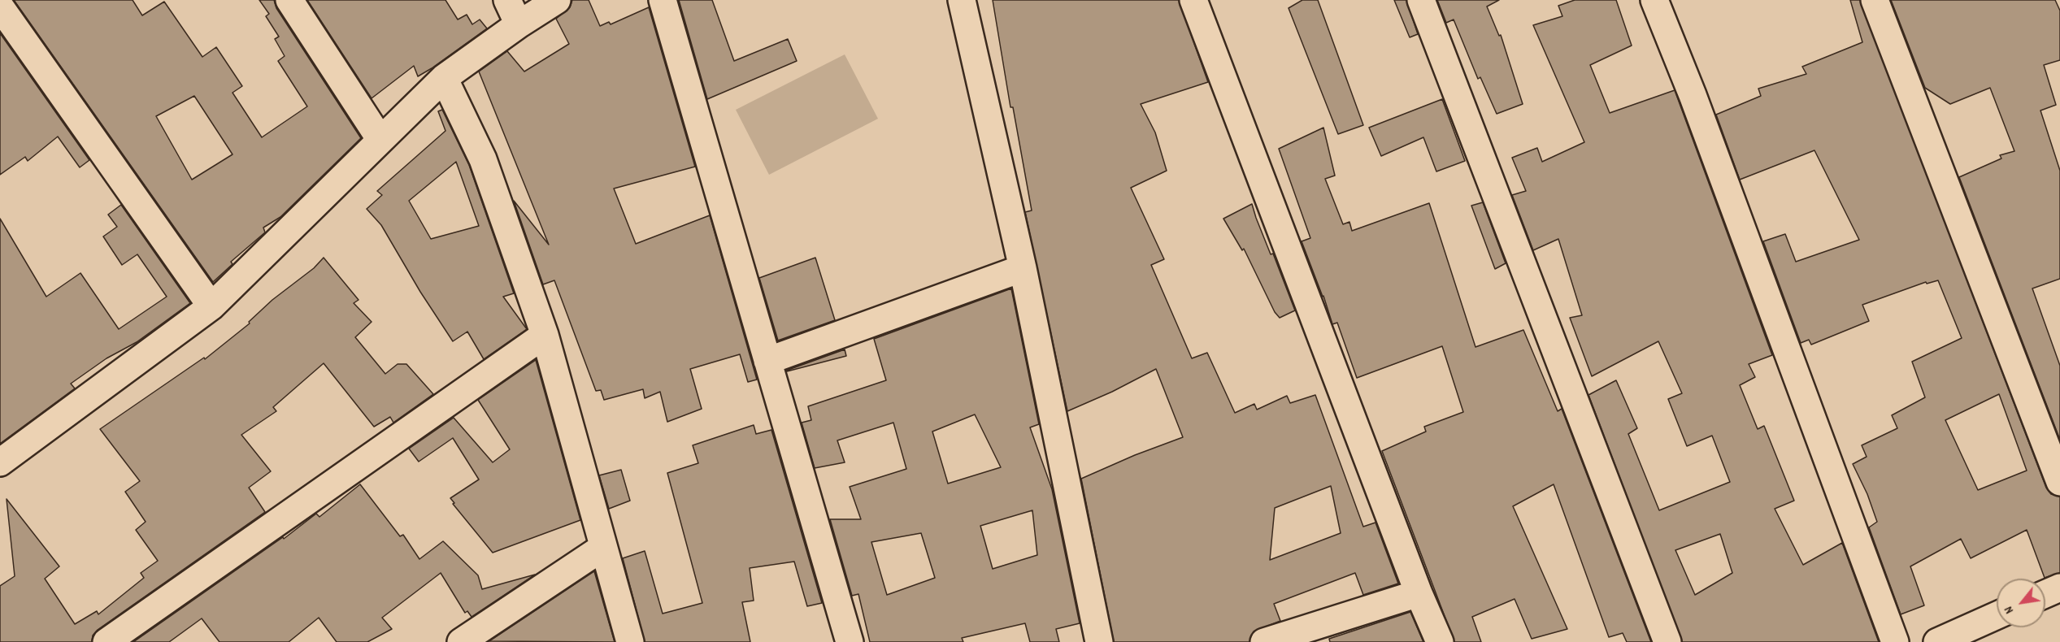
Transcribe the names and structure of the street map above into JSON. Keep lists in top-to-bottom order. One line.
{"north":"bottom left"}
